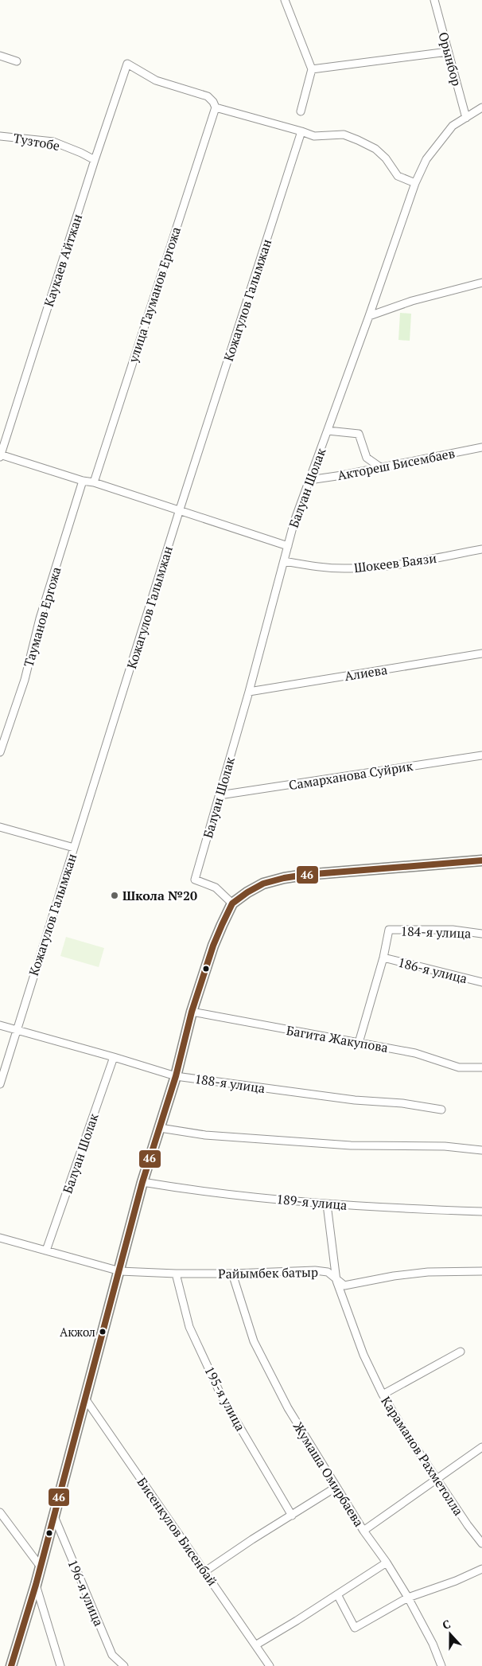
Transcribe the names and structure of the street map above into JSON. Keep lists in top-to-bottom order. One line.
{"streets":{"street":["Орынбор","Тузтобе","Каукаев Айтжан","улица Тауманов Ергожа","Кожагулов Галымжан","Актореш Бисембаев","Балуан Шолак","Шокеев Баязи","Тауманов Ергожа","Алиева","Самарханова Суйрик","184-я улица","186-я улица","Багита Жакупова","188-я улица","189-я улица","Райымбек батыр","195-я улица","Караманов Рахметолла","Жумаша Омирбаева","Бисенкулов Бисенбай","196-я улица"]},"crossings":[["Орынбор","Балуан Шолак"],["Тузтобе","Каукаев Айтжан"],["Каукаев Айтжан","улица Тауманов Ергожа"],["Кожагулов Галымжан","188-я улица"],["Актореш Бисембаев","Балуан Шолак"],["Балуан Шолак","Шокеев Баязи"],["Балуан Шолак","Алиева"],["Балуан Шолак","Самарханова Суйрик"],["Балуан Шолак","188-я улица"],["Балуан Шолак","Райымбек батыр"],["184-я улица","186-я улица"],["189-я улица","Караманов Рахметолла"],["Райымбек батыр","195-я улица"],["Райымбек батыр","Караманов Рахметолла"],["Райымбек батыр","Жумаша Омирбаева"]],"places":["Школа №20","Акжол"],"lines":["transit line 46"],"north":"top"}
